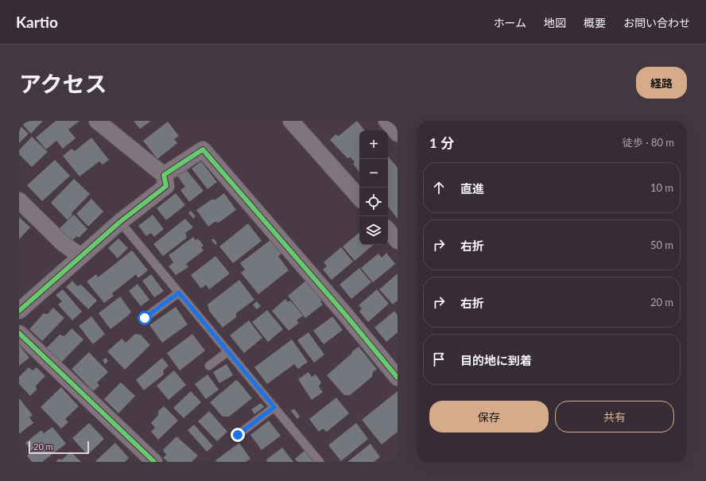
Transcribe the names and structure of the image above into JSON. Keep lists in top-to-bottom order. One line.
{"scale_bar":"20 m","page":{"header":"Kartio","nav":["ホーム","地図","概要","お問い合わせ"],"title":"アクセス","buttons":["経路",["保存","共有"]],"heading":["1 分","徒歩 · 80 m"],"map_buttons":["+","−"],"list":[["直進","10 m"],["右折","50 m"],["右折","20 m"],"目的地に到着"],"scale":"20 m"}}
